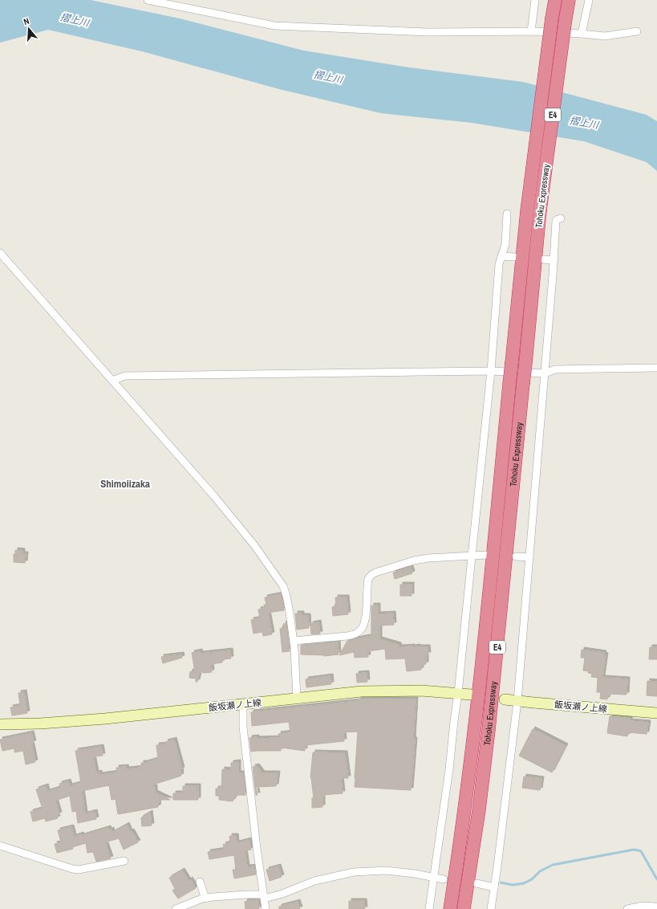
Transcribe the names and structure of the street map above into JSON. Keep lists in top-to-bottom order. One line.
{"streets":{"highway":["E4","Tohoku Expressway"],"main road":["飯坂瀬ノ上線"]},"districts":["Shimoiizaka"],"water":["摺上川"],"north":"top"}
